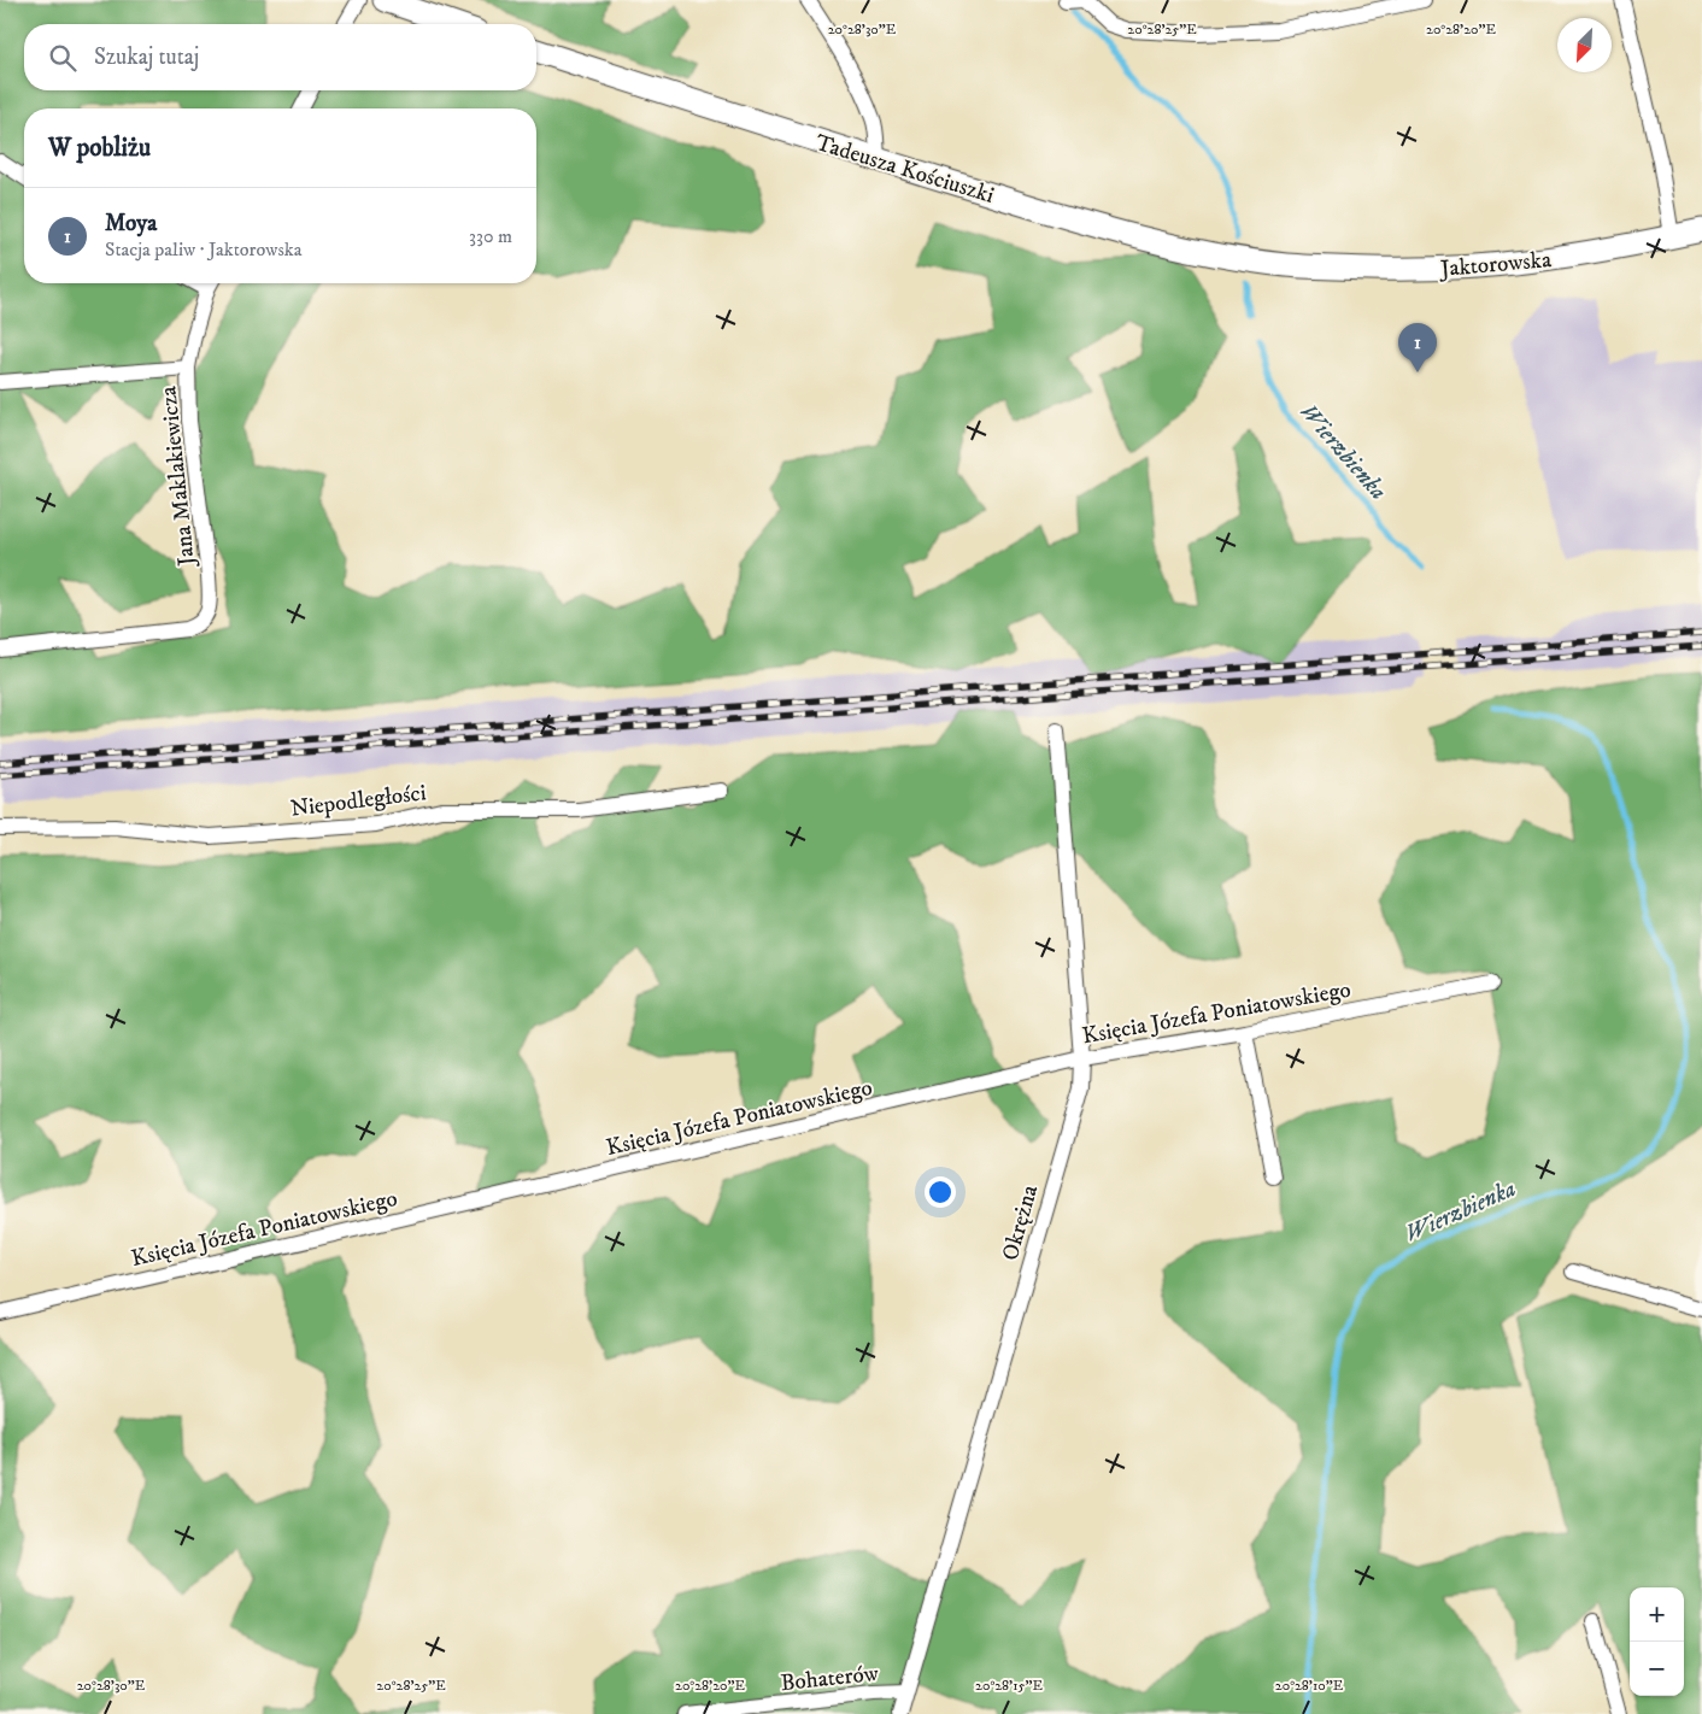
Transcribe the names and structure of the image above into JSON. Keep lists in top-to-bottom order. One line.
{"streets":{"main road":["Tadeusza Kościuszki","Jaktorowska"],"street":["Jana Maklakiewicza","Niepodległości","Księcia Józefa Poniatowskiego","Okrężna","Bohaterów"]},"crossings":[["Tadeusza Kościuszki","Jaktorowska"],["Księcia Józefa Poniatowskiego","Okrężna"],["Okrężna","Bohaterów"]],"water":["Wierzbienka"],"north":"bottom left","page":{"search":"Szukaj tutaj","heading":"W pobliżu","list":[{"mark":"1","name":"Moya","note":"Stacja paliw · Jaktorowska","value":"330 m"}],"pins":"1","map_buttons":["+","−"]},"coordinates":["20°28'30\"E","20°28'25\"E","20°28'20\"E","20°28'15\"E","20°28'10\"E"]}
